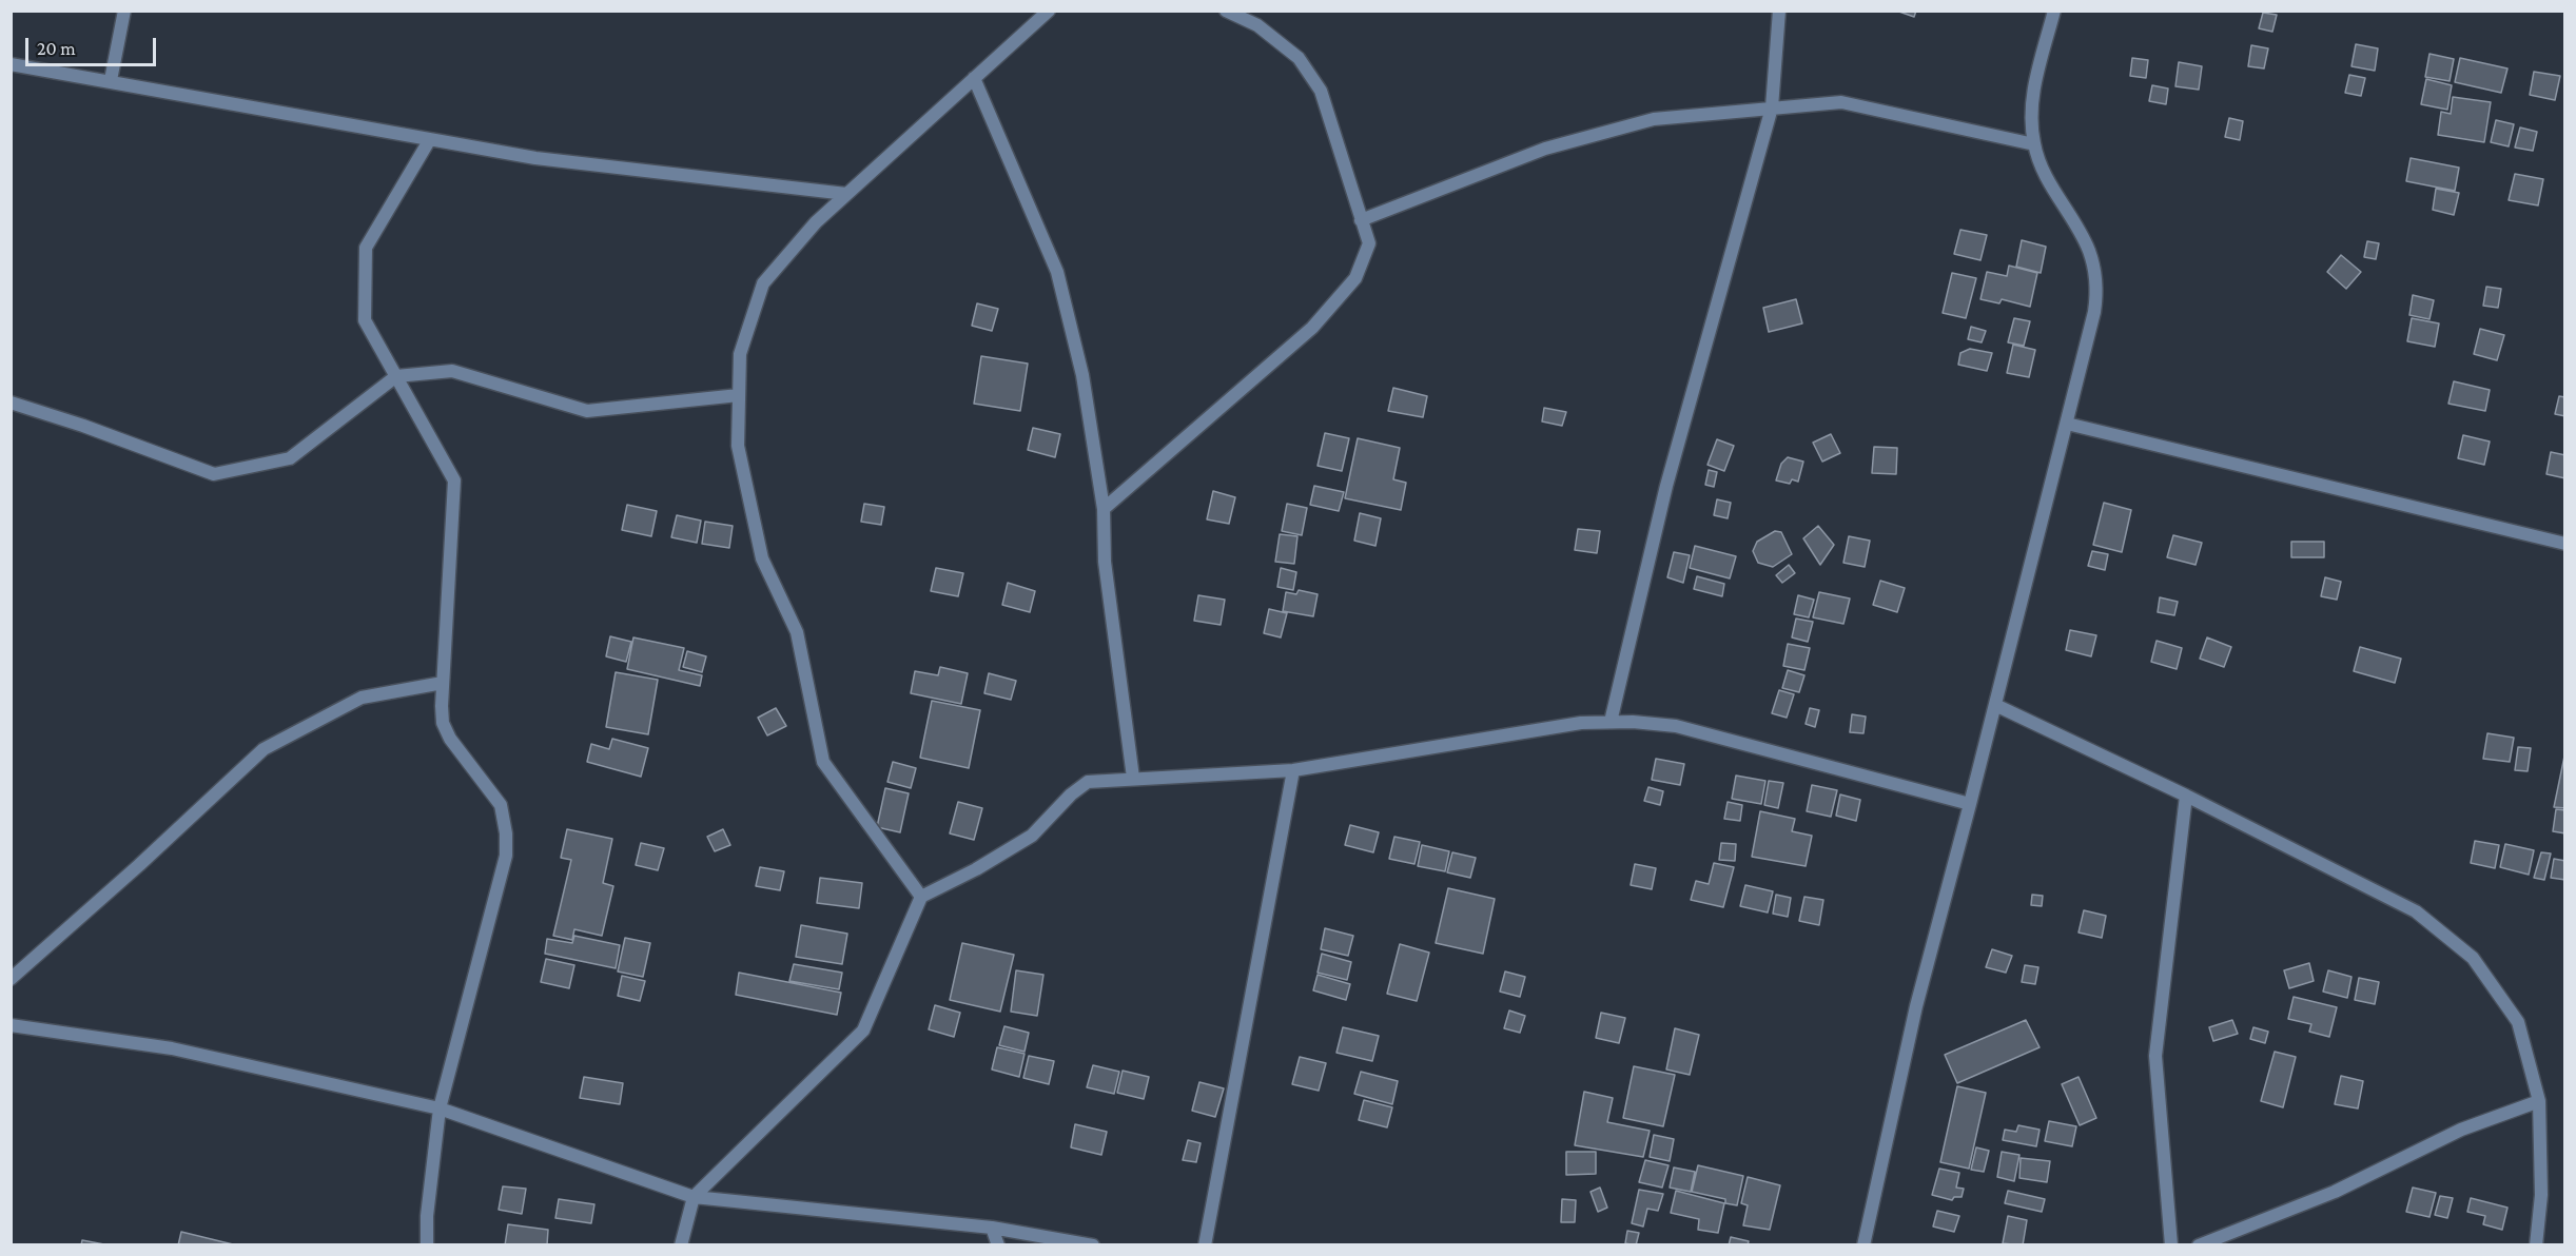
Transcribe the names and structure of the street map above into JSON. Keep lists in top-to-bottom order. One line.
{"scale_bar":"20 m"}
